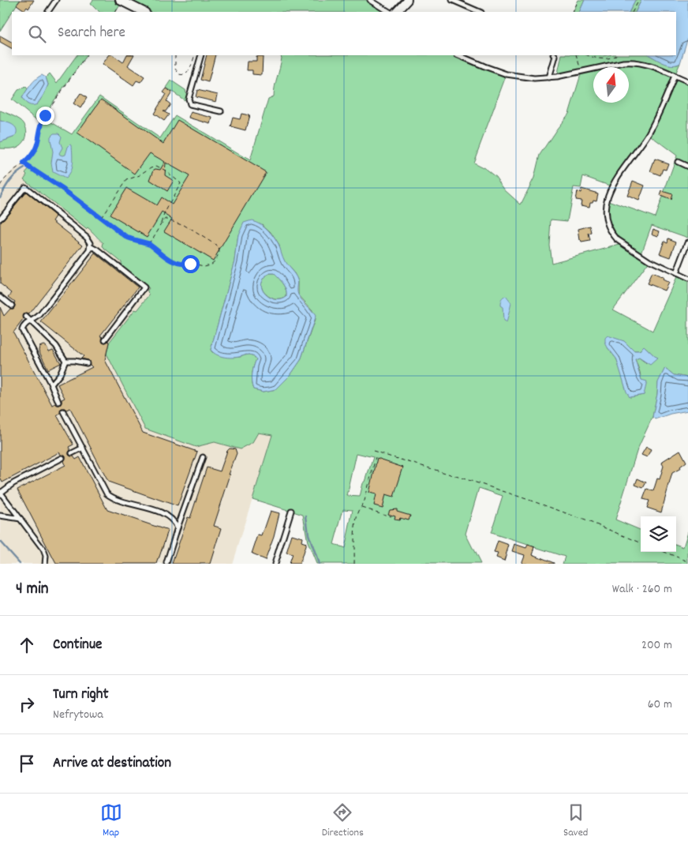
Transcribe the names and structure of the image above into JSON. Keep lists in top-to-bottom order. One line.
{"north":"top","page":{"search":"Search here","heading":["4 min","Walk · 260 m"],"list":[["Continue","200 m"],["Turn right","Nefrytowa","60 m"],"Arrive at destination"],"nav":["Map","Directions","Saved"]}}
